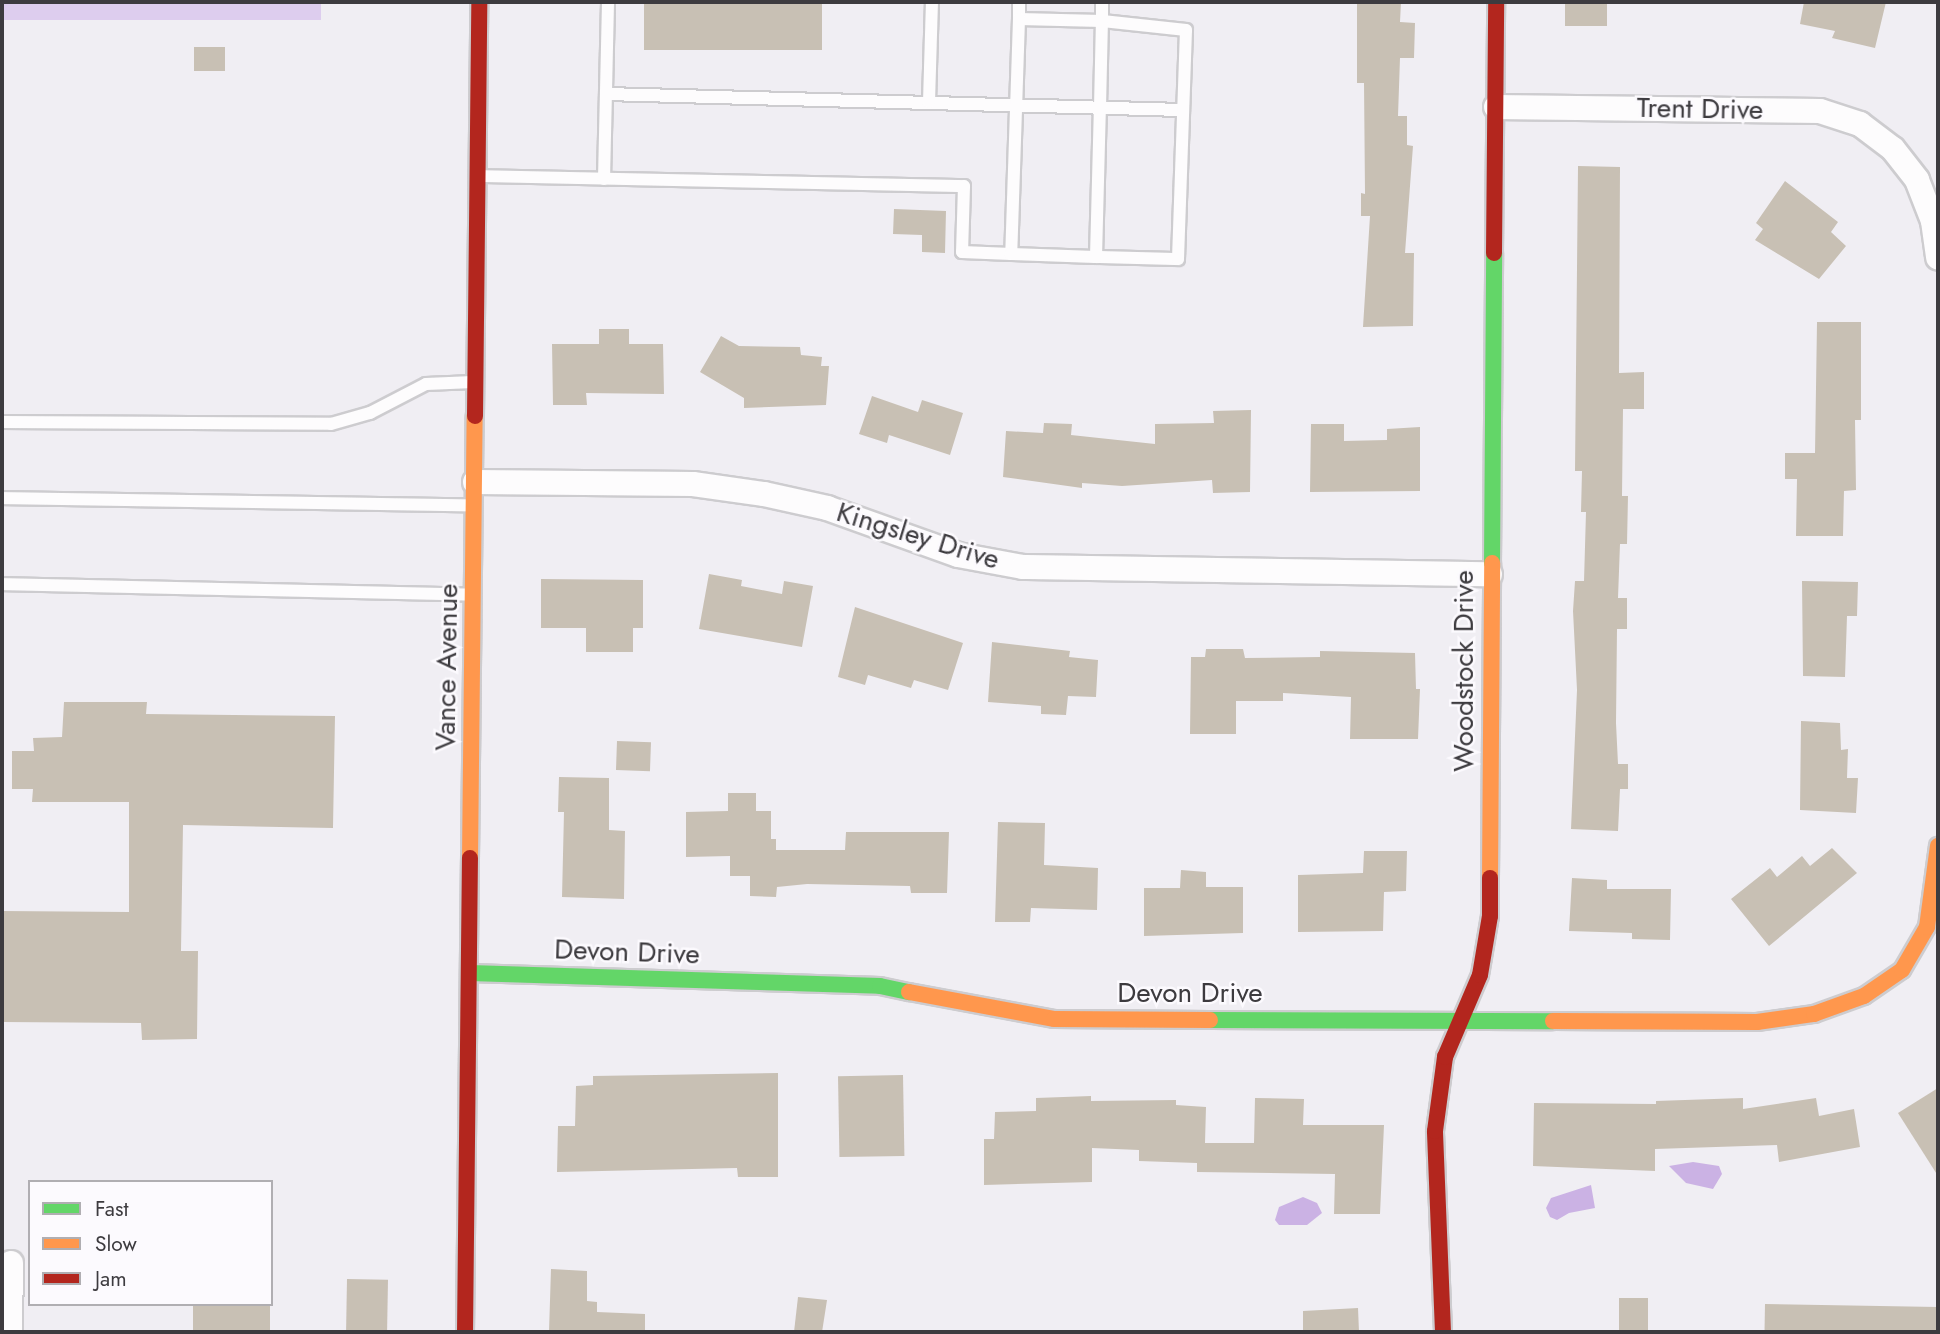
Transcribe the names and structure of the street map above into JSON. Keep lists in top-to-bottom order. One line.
{"streets":{"street":["Trent Drive","Kingsley Drive","Vance Avenue","Woodstock Drive","Devon Drive"]},"crossings":[["Trent Drive","Woodstock Drive"],["Kingsley Drive","Vance Avenue"],["Kingsley Drive","Woodstock Drive"],["Vance Avenue","Devon Drive"],["Woodstock Drive","Devon Drive"]],"legend":["Fast","Slow","Jam"]}
